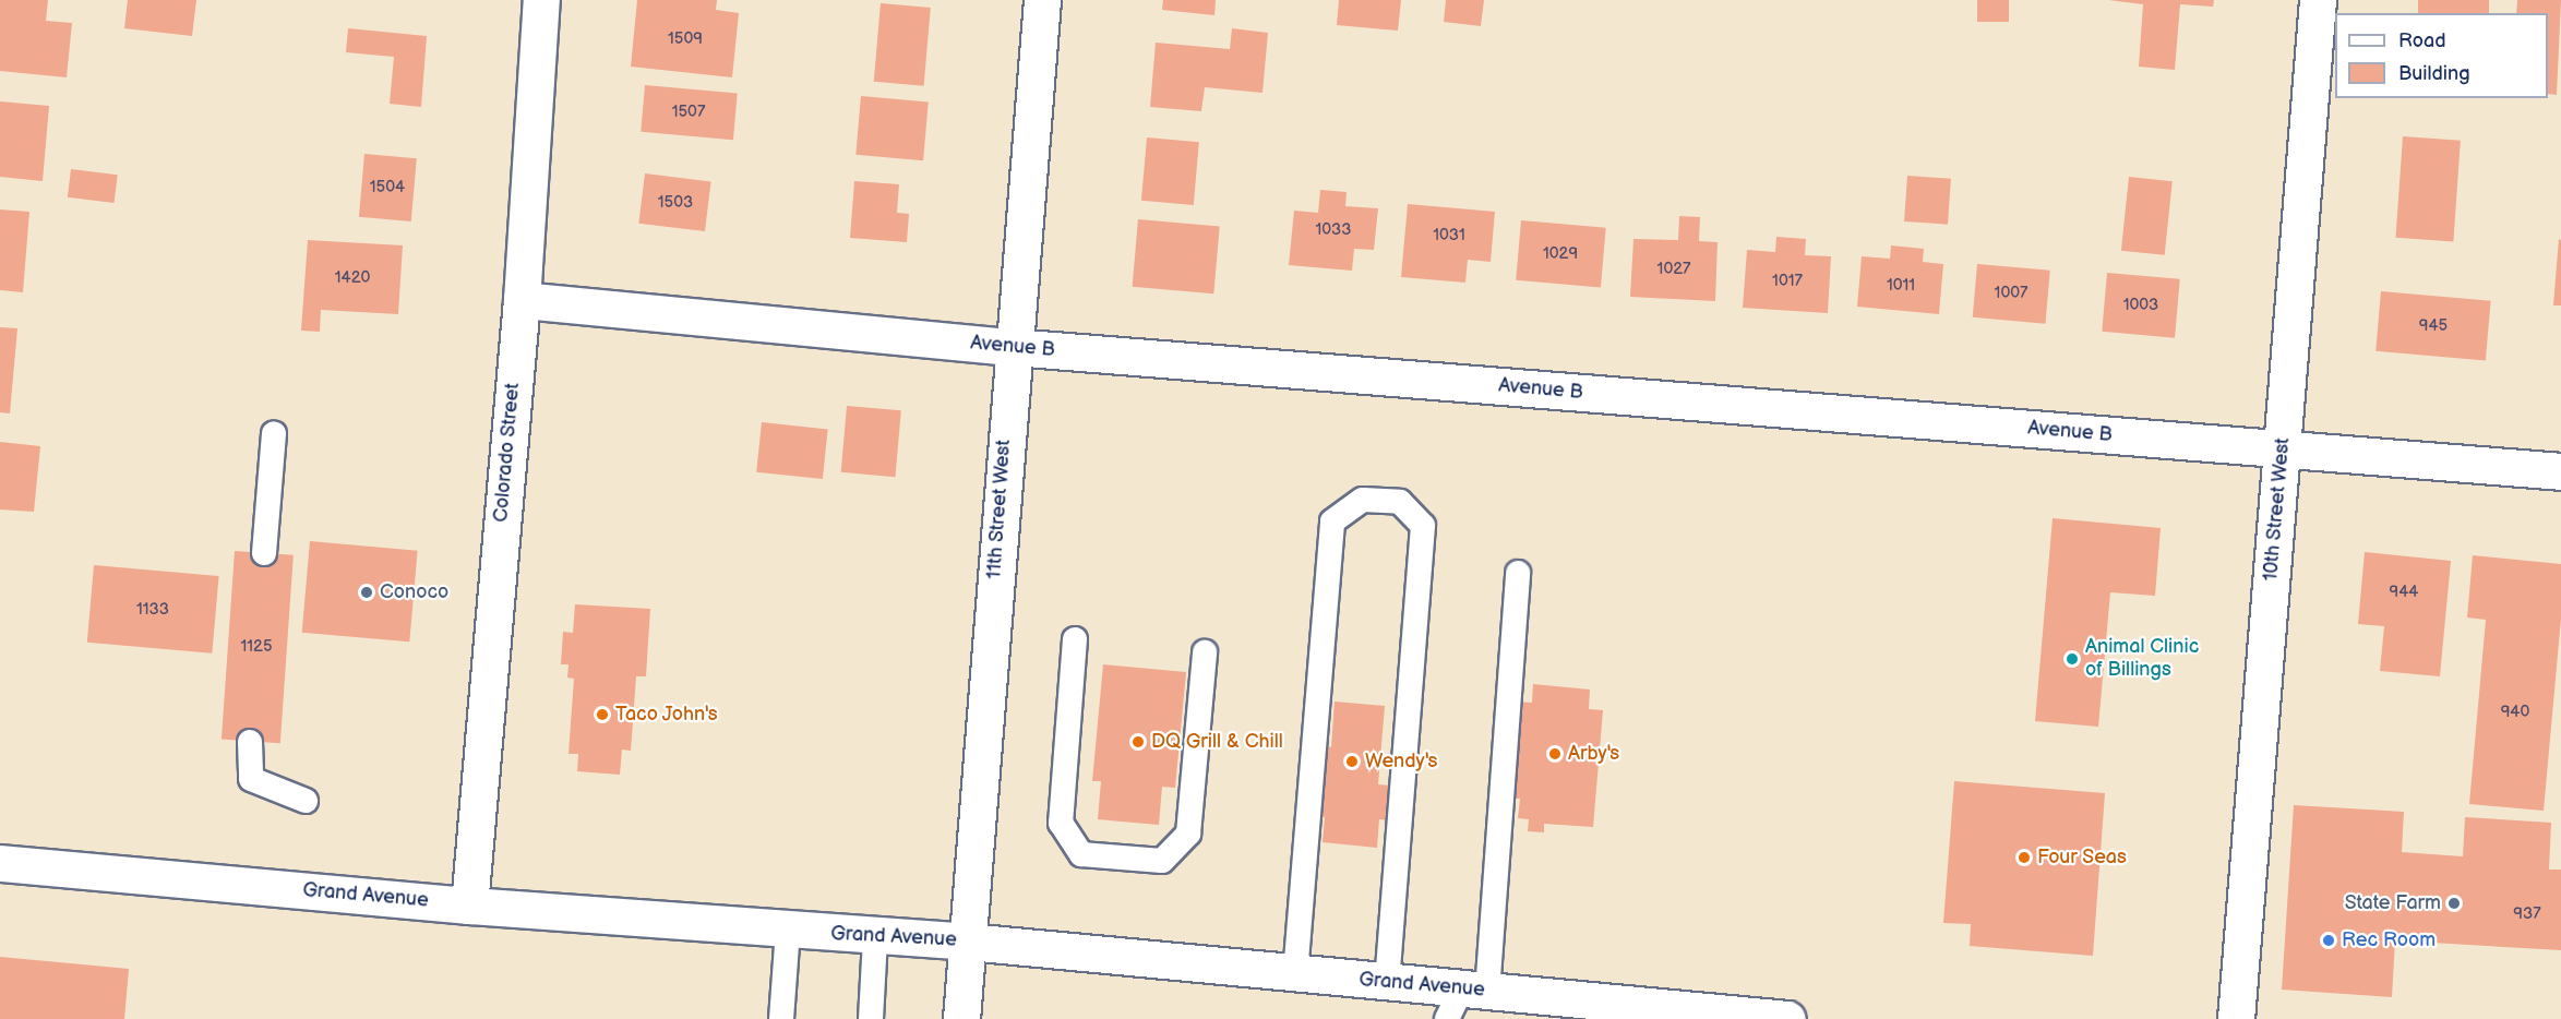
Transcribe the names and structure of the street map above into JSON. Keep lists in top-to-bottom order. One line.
{"streets":{"street":["Avenue B","Colorado Street","11th Street West","10th Street West","Grand Avenue"]},"crossings":[["Avenue B","Colorado Street"],["Avenue B","11th Street West"],["Avenue B","10th Street West"],["Colorado Street","Grand Avenue"],["11th Street West","Grand Avenue"]],"places":["Conoco","Animal Clinic of Billings","Taco John's","DQ Grill & Chill","Arby's","Wendy's","Four Seas","State Farm","Rec Room"],"house_numbers":["1509","1507","1504","1503","1033","1031","1029","1027","1420","1017","1011","1007","1003","945","944","1133","1125","940","937"],"legend":["Road","Building"]}
